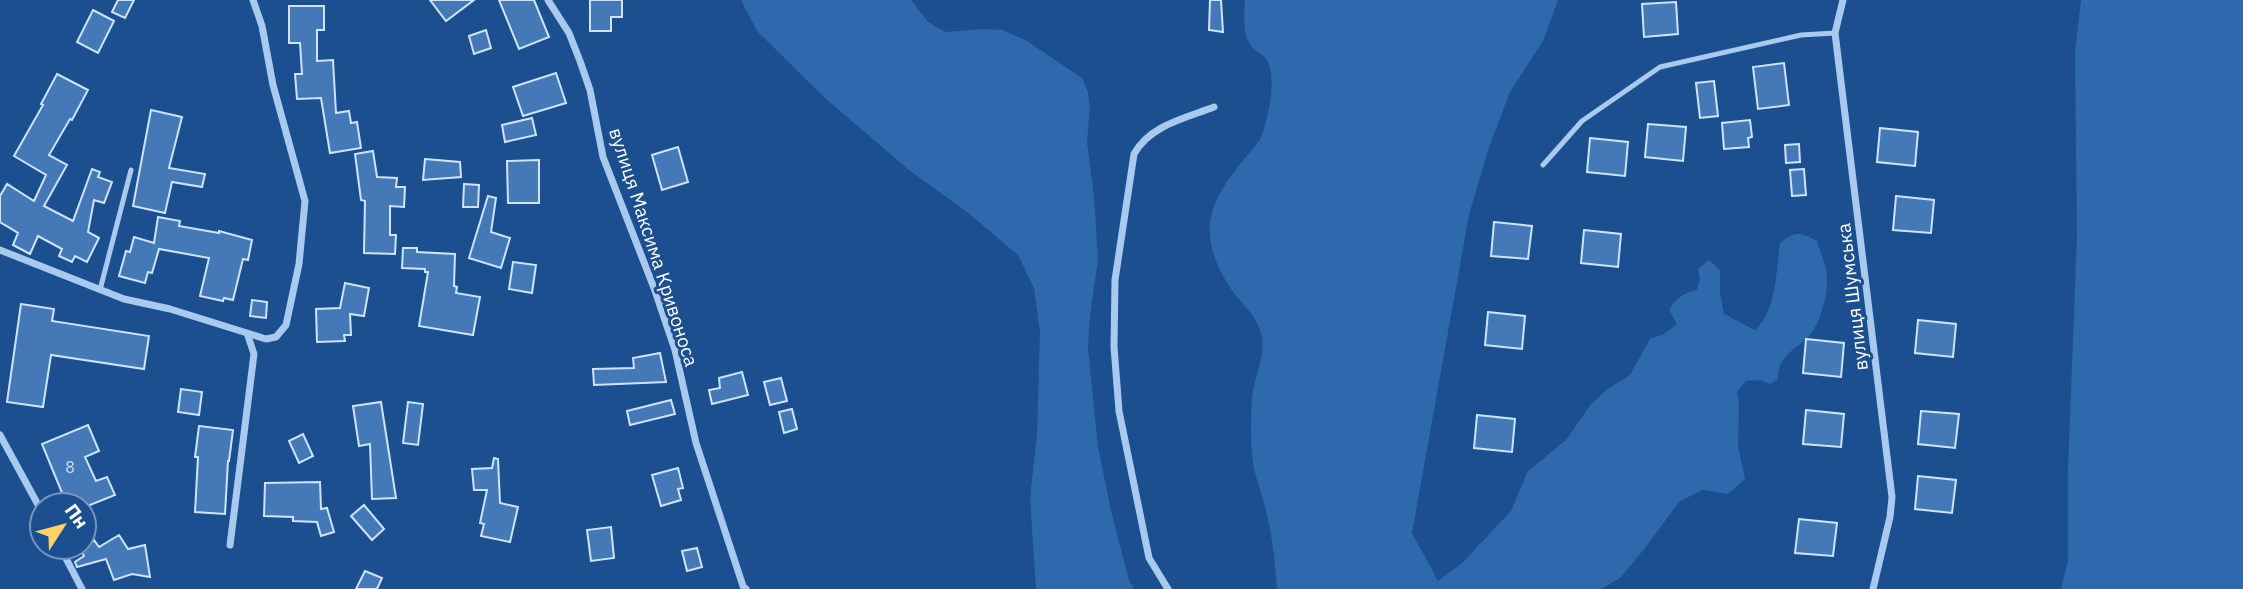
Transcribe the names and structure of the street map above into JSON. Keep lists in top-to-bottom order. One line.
{"streets":{"street":["вулиця Максима Кривоноса","вулиця Шумська"]},"house_numbers":["8"],"north":"top right"}
